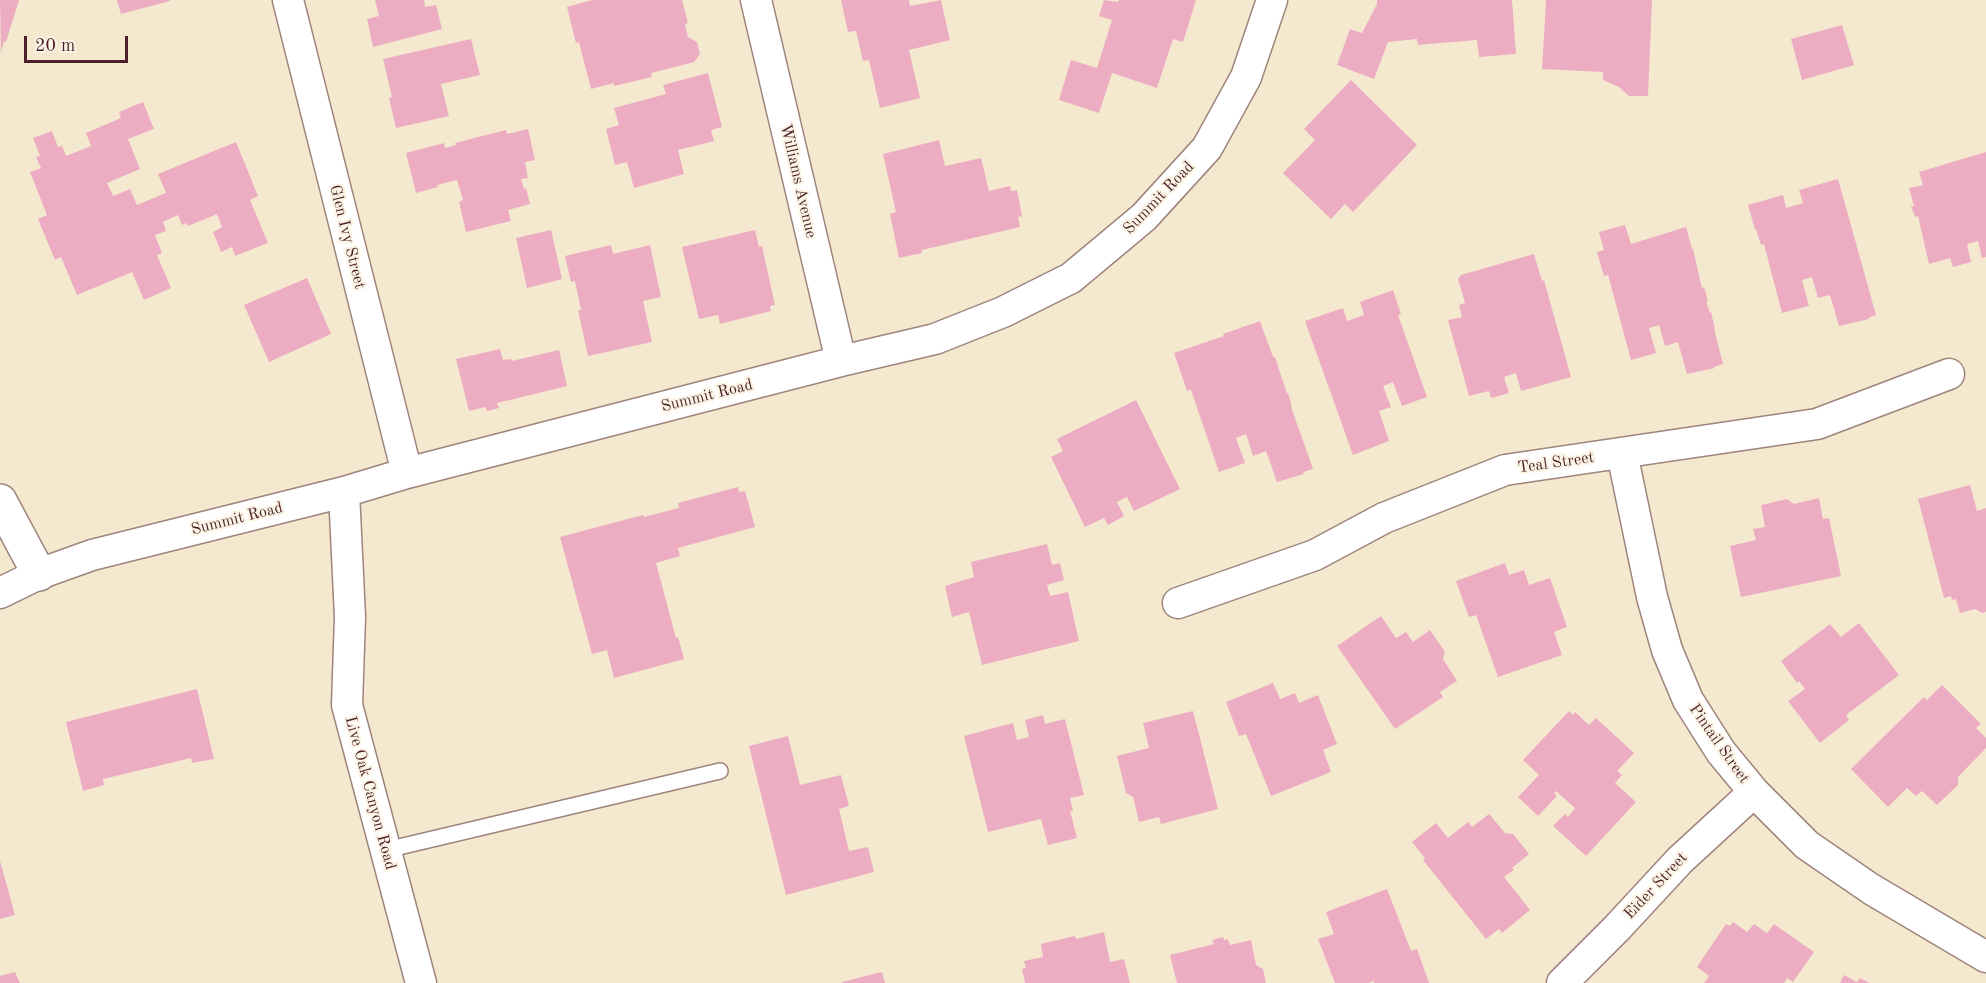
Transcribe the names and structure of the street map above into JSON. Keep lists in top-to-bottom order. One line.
{"streets":{"street":["Williams Avenue","Summit Road","Glen Ivy Street","Teal Street","Pintail Street","Live Oak Canyon Road","Eider Street"]},"crossings":[["Williams Avenue","Summit Road"],["Summit Road","Glen Ivy Street"],["Summit Road","Live Oak Canyon Road"],["Teal Street","Pintail Street"],["Pintail Street","Eider Street"]],"scale_bar":"20 m"}
